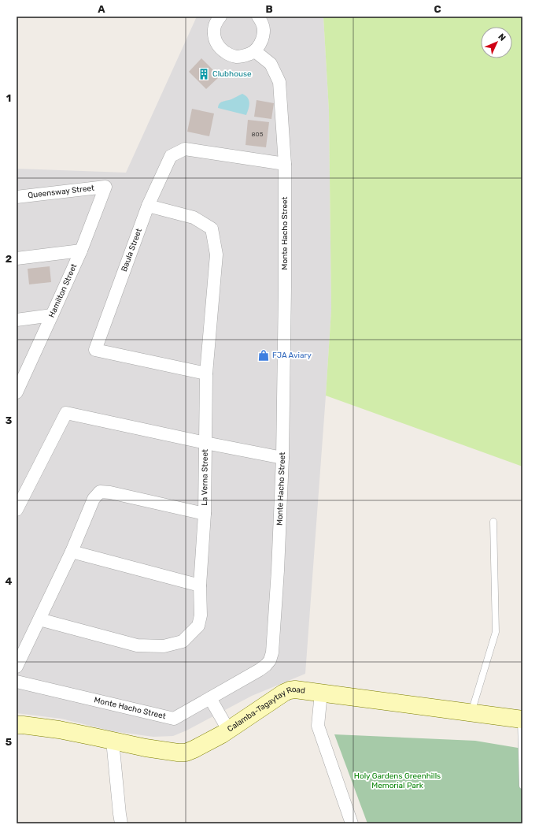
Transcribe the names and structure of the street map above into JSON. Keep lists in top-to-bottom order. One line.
{"streets":{"main road":["Calamba-Tagaytay Road"],"street":["Queensway Street","Monte Hacho Street","Baula Street","Hamilton Street","La Verna Street"]},"crossings":[["Queensway Street","Hamilton Street"],["Monte Hacho Street","Baula Street"],["Baula Street","La Verna Street"]],"parks":["Holy Gardens Greenhills Memorial Park"],"places":{"building":["Clubhouse"],"shop":["FJA Aviary"]},"house_numbers":["805"],"north":"top right","grid":{"columns":["A","B","C"],"rows":["1","2","3","4","5"]}}
